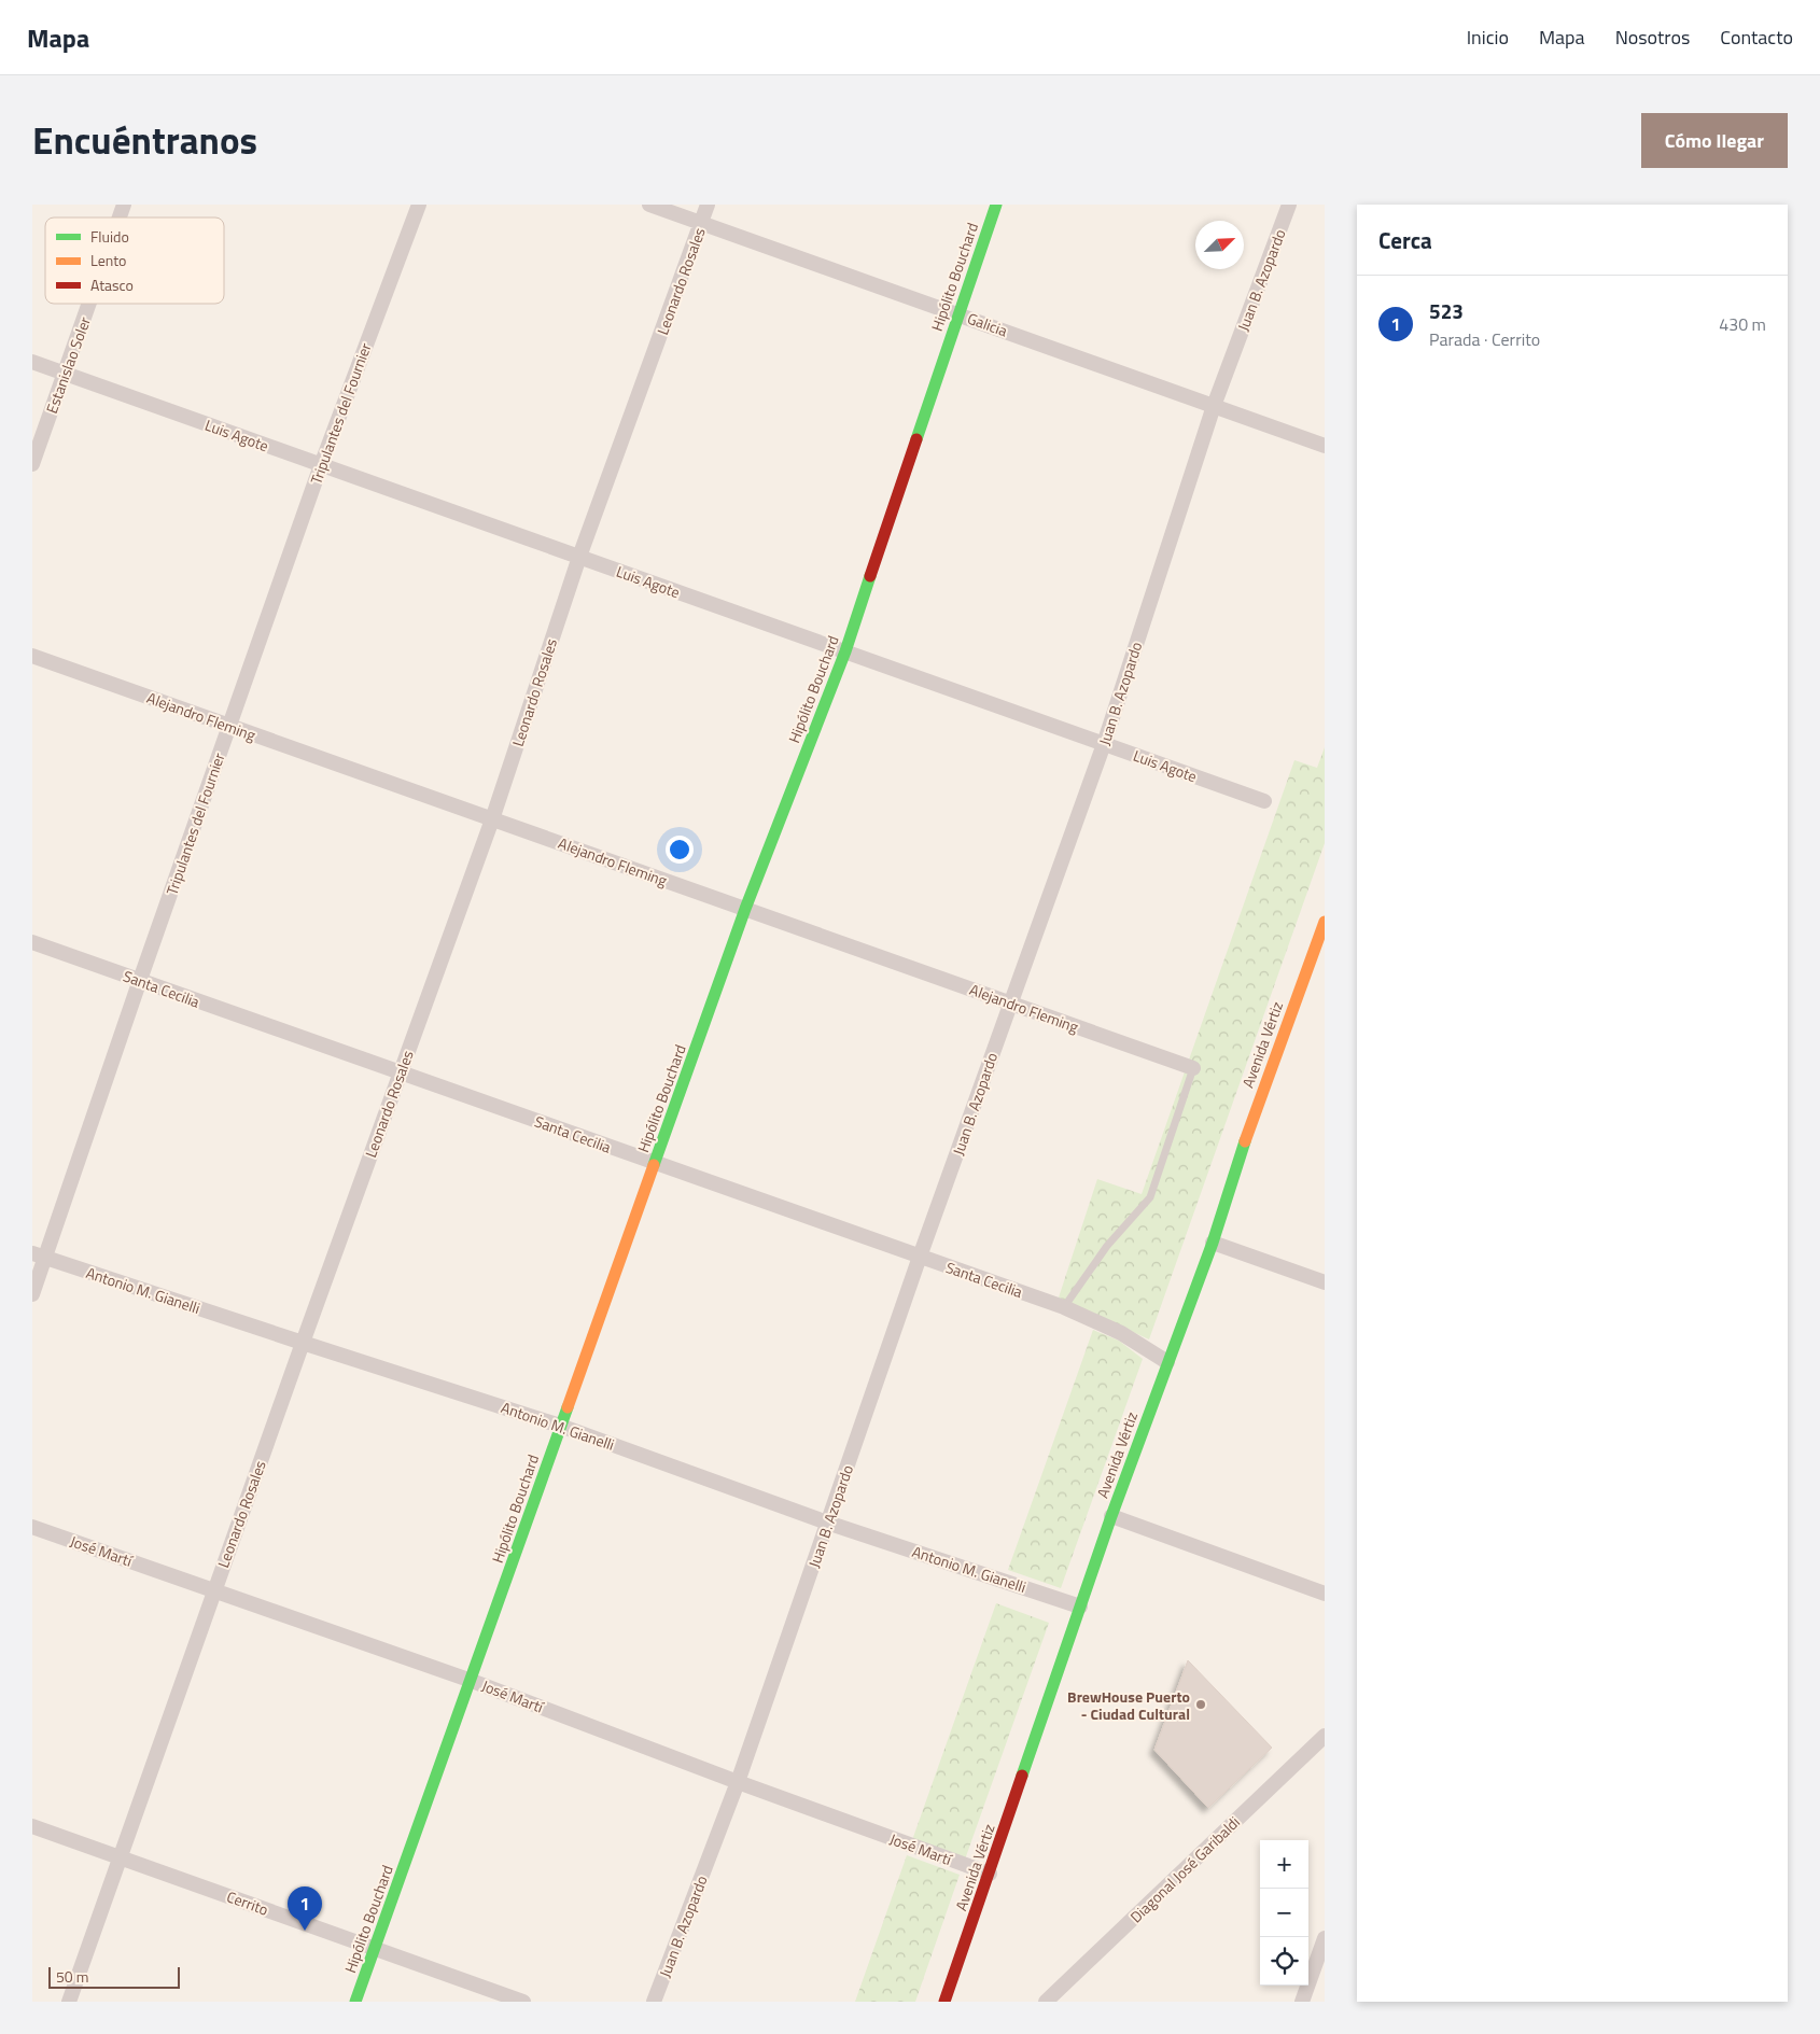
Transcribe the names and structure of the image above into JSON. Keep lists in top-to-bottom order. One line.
{"streets":{"street":["Hipólito Bouchard","Juan B. Azopardo","Leonardo Rosales","Galicia","Estanislao Soler","Tripulantes del Fournier","Luis Agote","Alejandro Fleming","Santa Cecilia","Avenida Vértiz","Antonio M. Gianelli","José Martí","Diagonal José Garibaldi","Cerrito"]},"crossings":[["Hipólito Bouchard","Galicia"],["Hipólito Bouchard","Luis Agote"],["Hipólito Bouchard","Alejandro Fleming"],["Hipólito Bouchard","Santa Cecilia"],["Hipólito Bouchard","Antonio M. Gianelli"],["Hipólito Bouchard","José Martí"],["Hipólito Bouchard","Cerrito"],["Juan B. Azopardo","Galicia"],["Juan B. Azopardo","Luis Agote"],["Juan B. Azopardo","Alejandro Fleming"],["Juan B. Azopardo","Santa Cecilia"],["Juan B. Azopardo","Antonio M. Gianelli"],["Juan B. Azopardo","José Martí"],["Leonardo Rosales","Galicia"],["Leonardo Rosales","Luis Agote"],["Leonardo Rosales","Alejandro Fleming"],["Leonardo Rosales","Santa Cecilia"],["Leonardo Rosales","Antonio M. Gianelli"],["Leonardo Rosales","José Martí"],["Leonardo Rosales","Cerrito"],["Estanislao Soler","Luis Agote"],["Tripulantes del Fournier","Luis Agote"],["Tripulantes del Fournier","Alejandro Fleming"],["Tripulantes del Fournier","Santa Cecilia"],["Tripulantes del Fournier","Antonio M. Gianelli"],["Santa Cecilia","Avenida Vértiz"],["Avenida Vértiz","Antonio M. Gianelli"],["Avenida Vértiz","José Martí"]],"places":["BrewHouse Puerto - Ciudad Cultural"],"legend":["Fluido","Lento","Atasco"],"scale_bar":"50 m","north":"top right","page":{"header":"Mapa","nav":["Inicio","Mapa","Nosotros","Contacto"],"title":"Encuéntranos","buttons":"Cómo llegar","heading":"Cerca","list":[{"mark":"1","name":"523","note":"Parada · Cerrito","value":"430 m"}],"map_buttons":["+","−"],"pins":"1","scale":"50 m"}}
